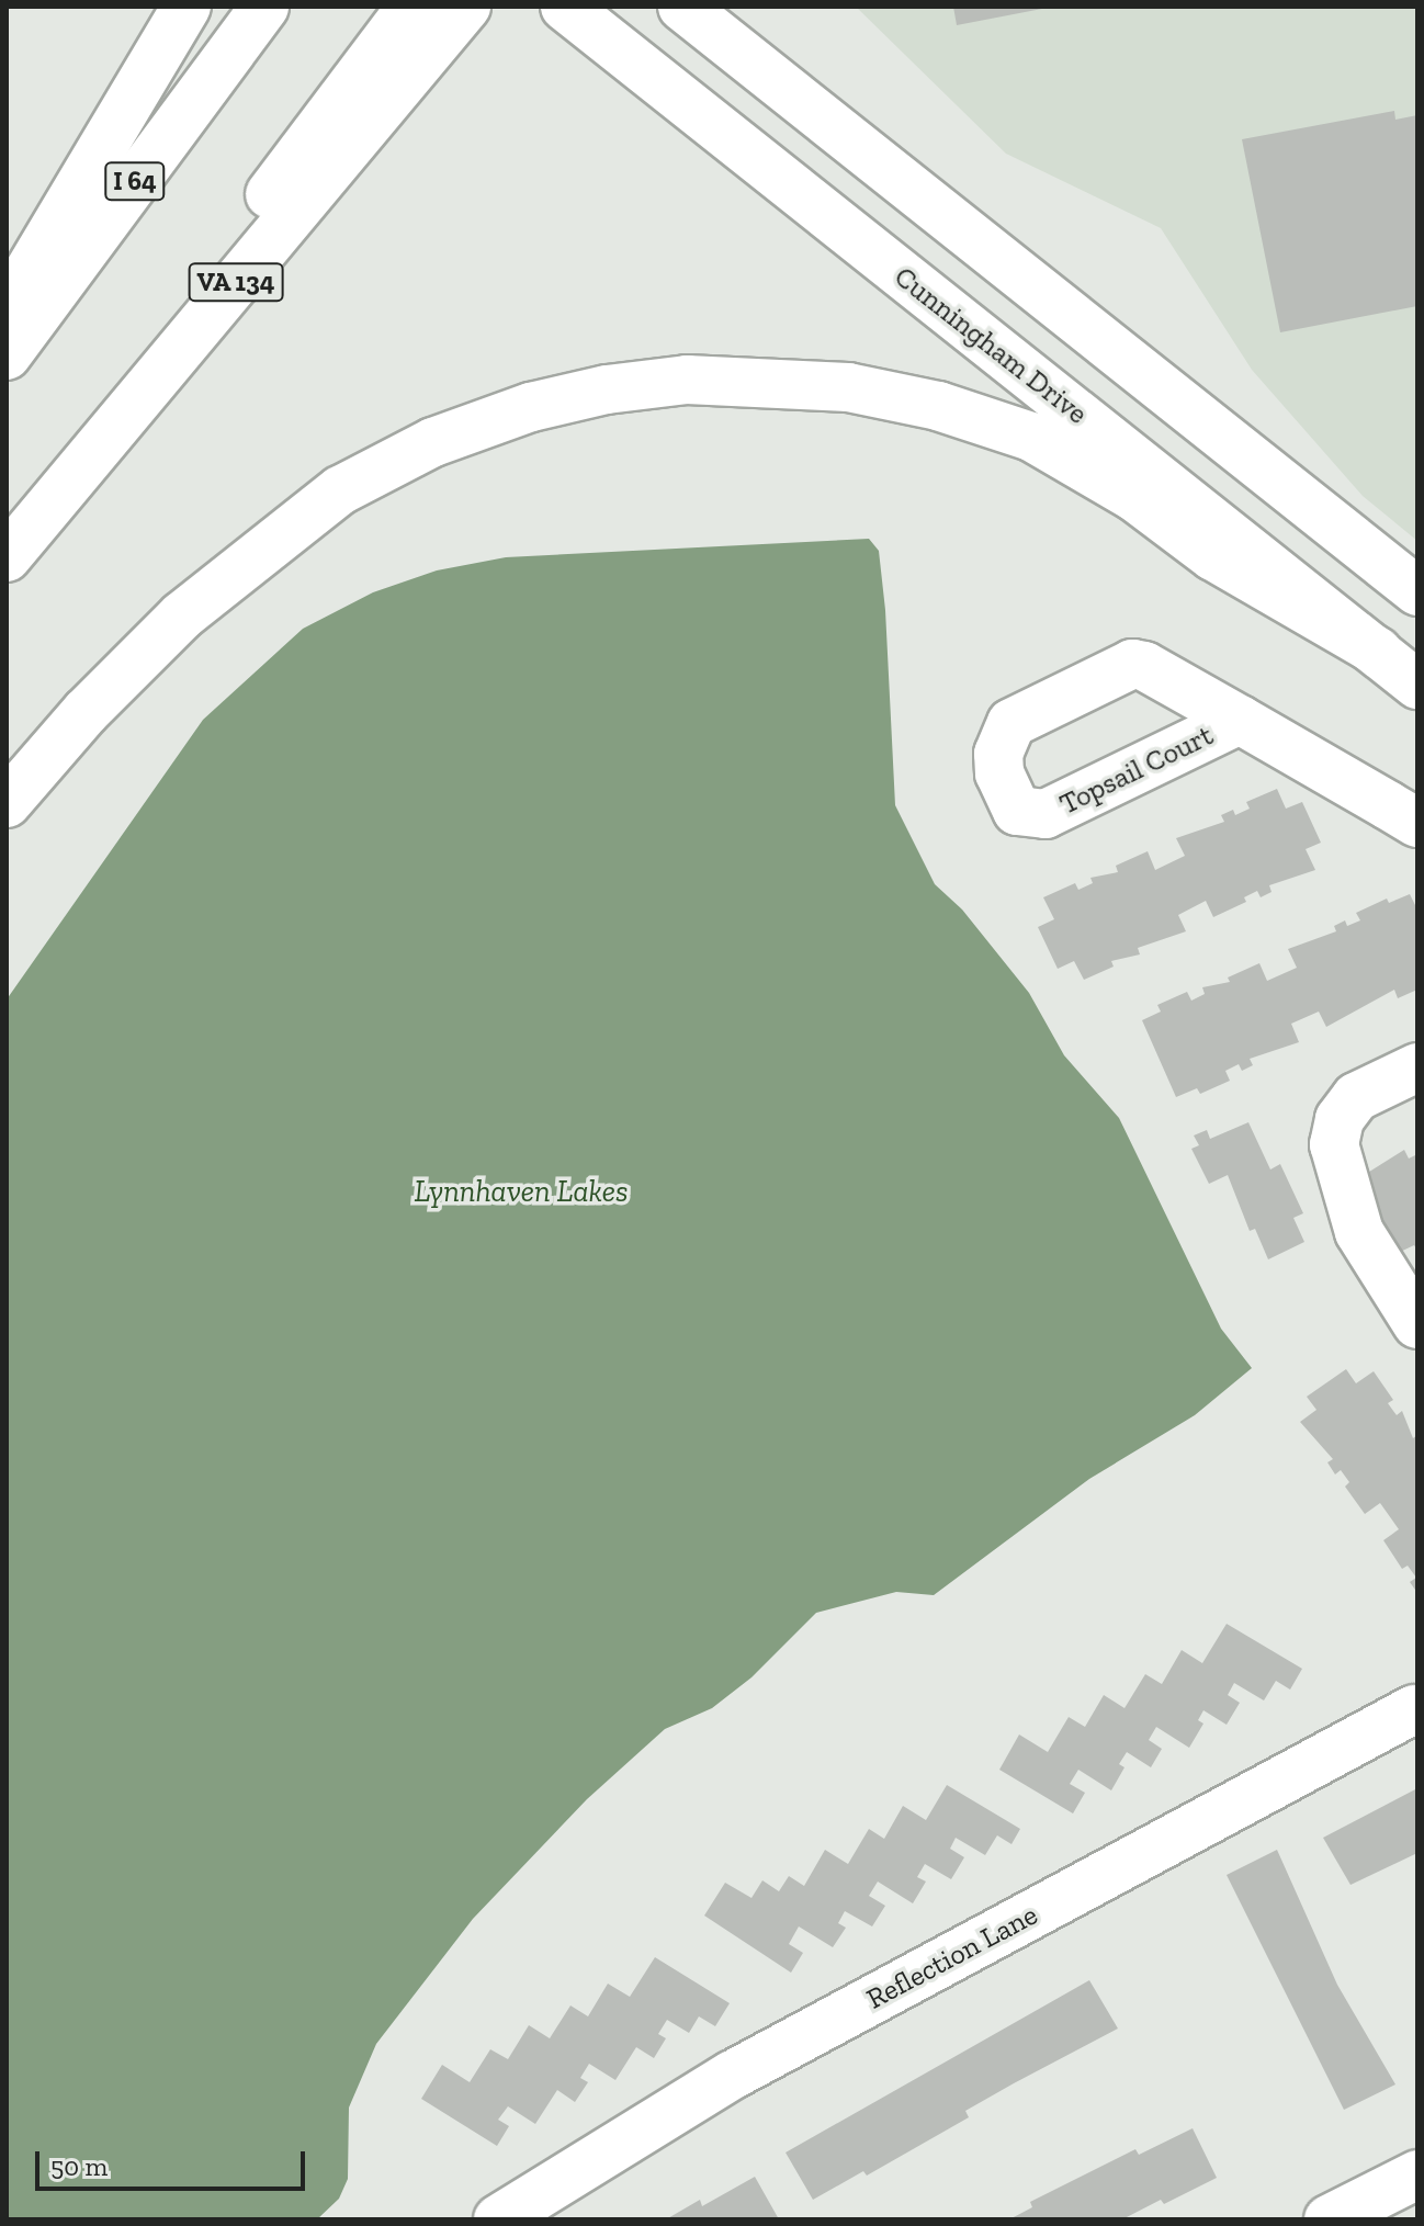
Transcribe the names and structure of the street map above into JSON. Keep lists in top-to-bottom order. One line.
{"streets":{"main road":["I 64","VA 134","Cunningham Drive","Topsail Court","Reflection Lane"]},"water":["Lynnhaven Lakes"],"scale_bar":"50 m"}
